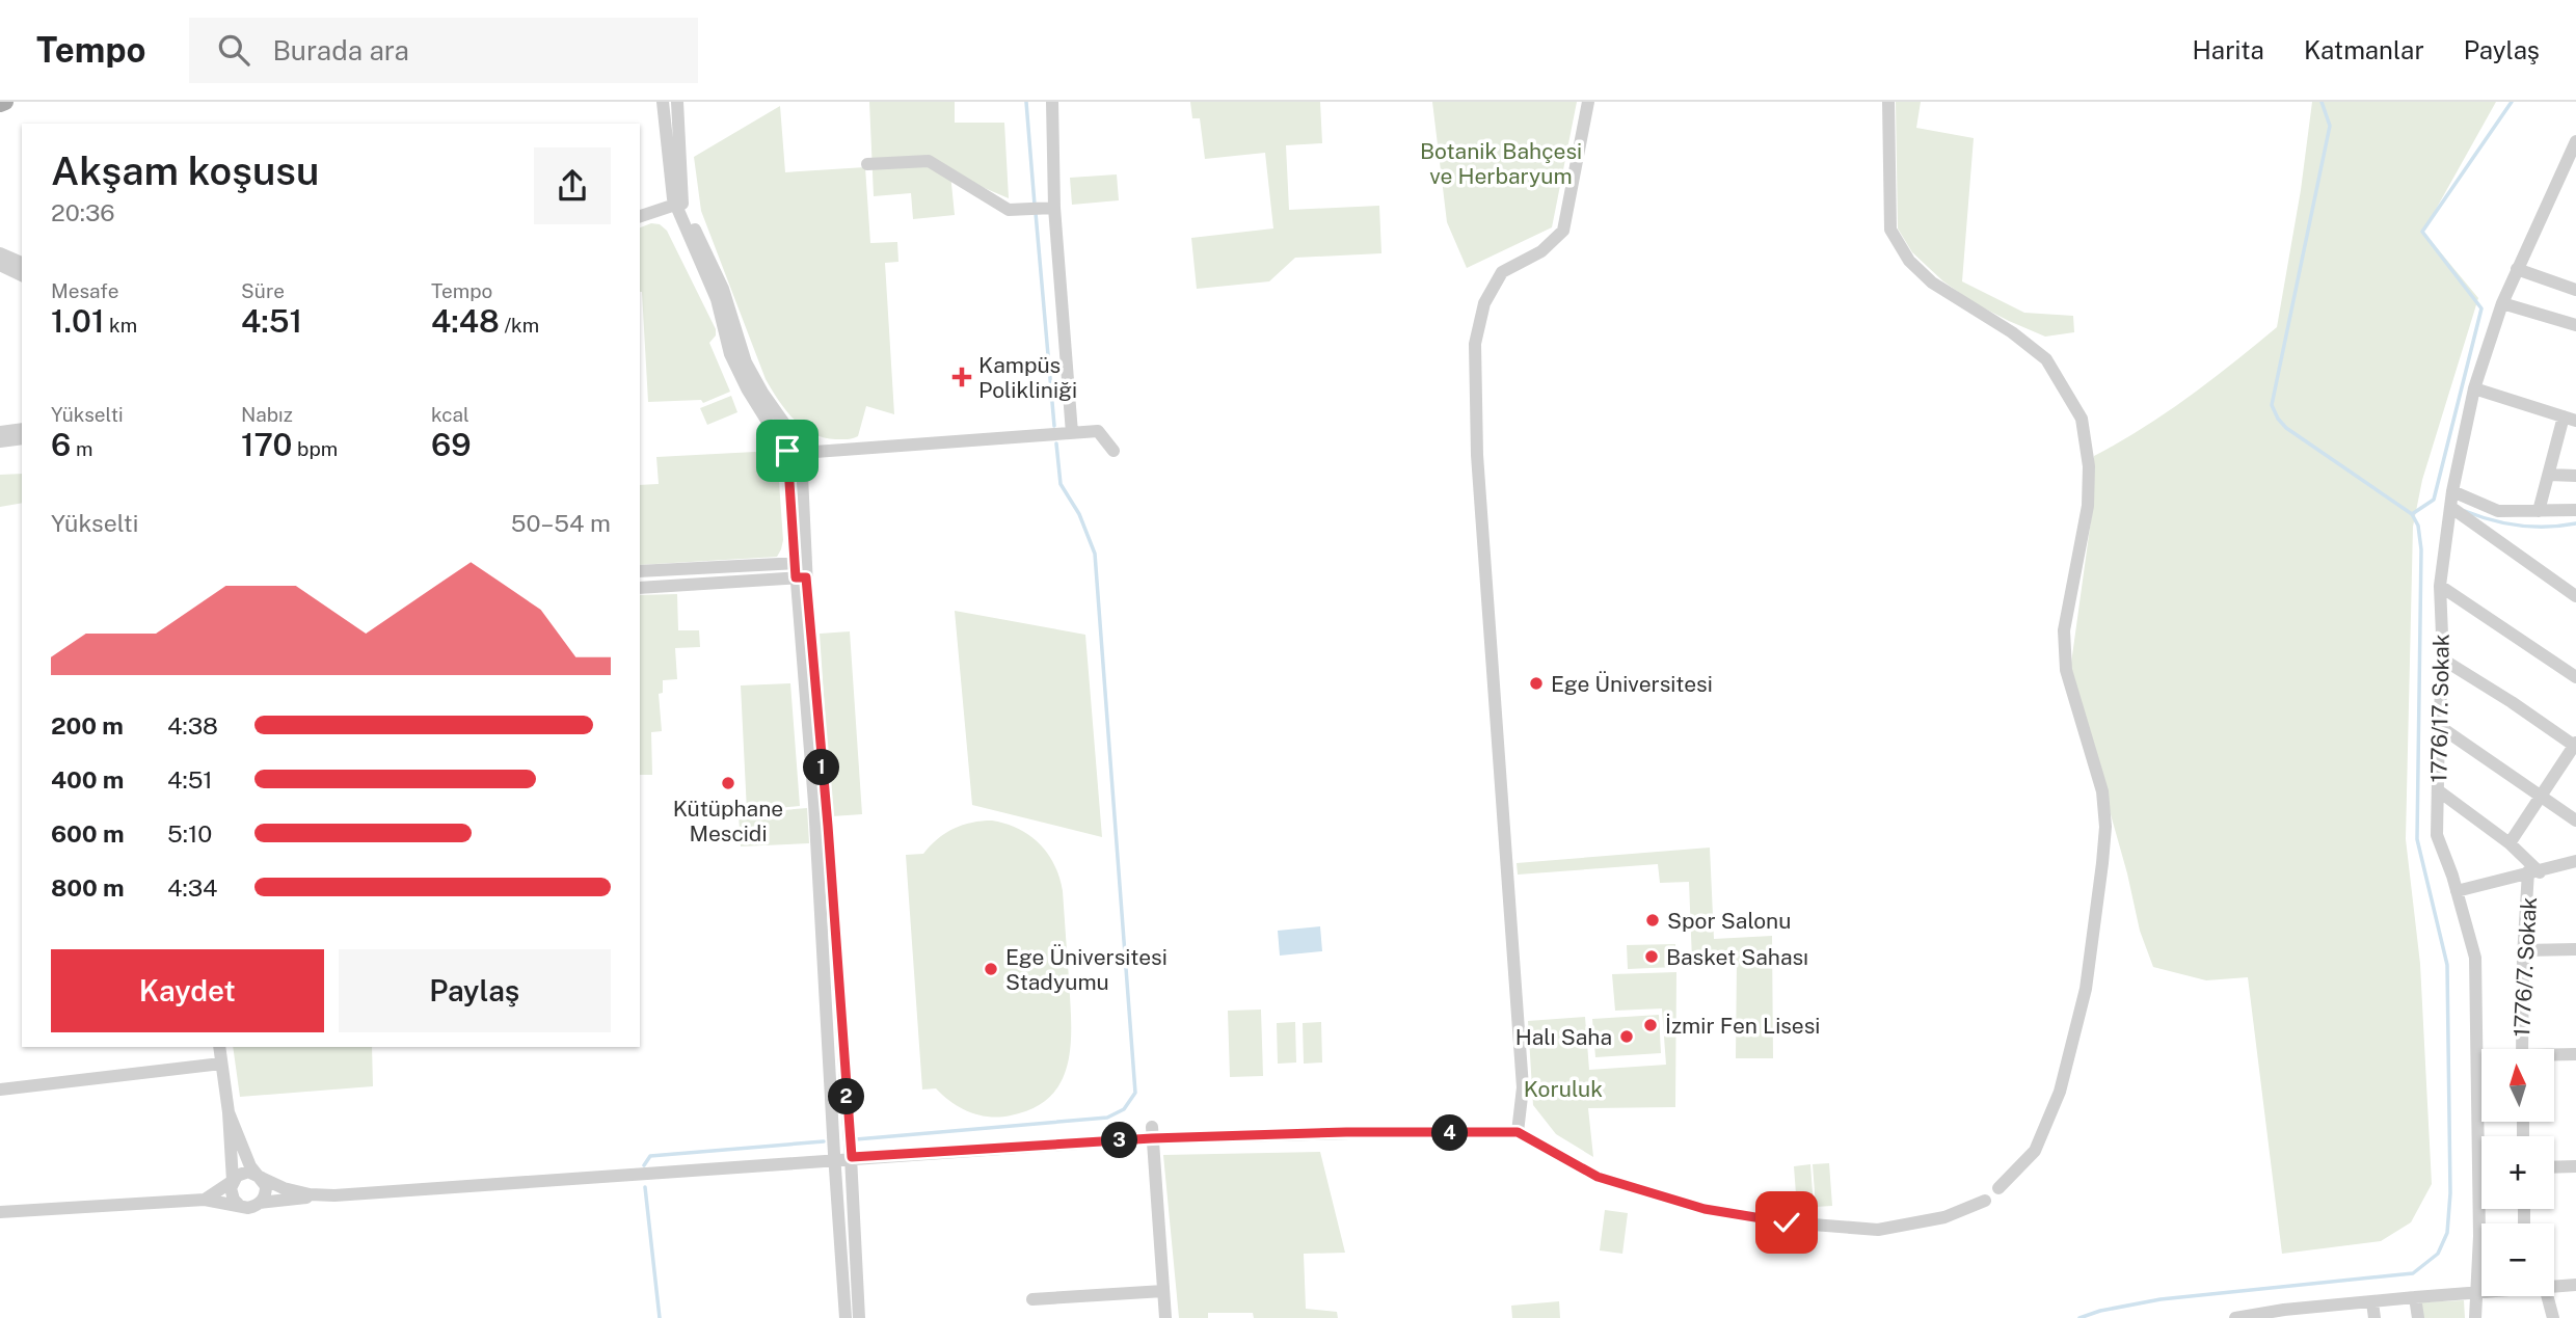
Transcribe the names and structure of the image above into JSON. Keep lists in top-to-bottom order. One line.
{"streets":{"street":["1776/17. Sokak","1776/7. Sokak"]},"parks":["Botanik Bahçesi ve Herbaryum","Koruluk"],"places":{"health":["Kampüs Polikliniği"],"other":["Ege Üniversitesi","Kütüphane Mescidi","Spor Salonu","Basket Sahası","Ege Üniversitesi Stadyumu","İzmir Fen Lisesi","Halı Saha"]},"north":"top","page":{"header":"Tempo","search":"Burada ara","nav":["Harita","Katmanlar","Paylaş"],"heading":["Akşam koşusu","20:36"],"stats":[["Mesafe","1.01 km"],["Süre","4:51"],["Tempo","4:48 /km"],["Yükselti","6 m"],["Nabız","170 bpm"],["kcal","69"]],"chart":["Yükselti","50–54 m"],"list":[{"name":"200 m","note":"4:38"},{"name":"400 m","note":"4:51"},{"name":"600 m","note":"5:10"},{"name":"800 m","note":"4:34"}],"pins":["1","2","4","3"],"buttons":["Kaydet","Paylaş"],"map_buttons":["+","−"]}}
